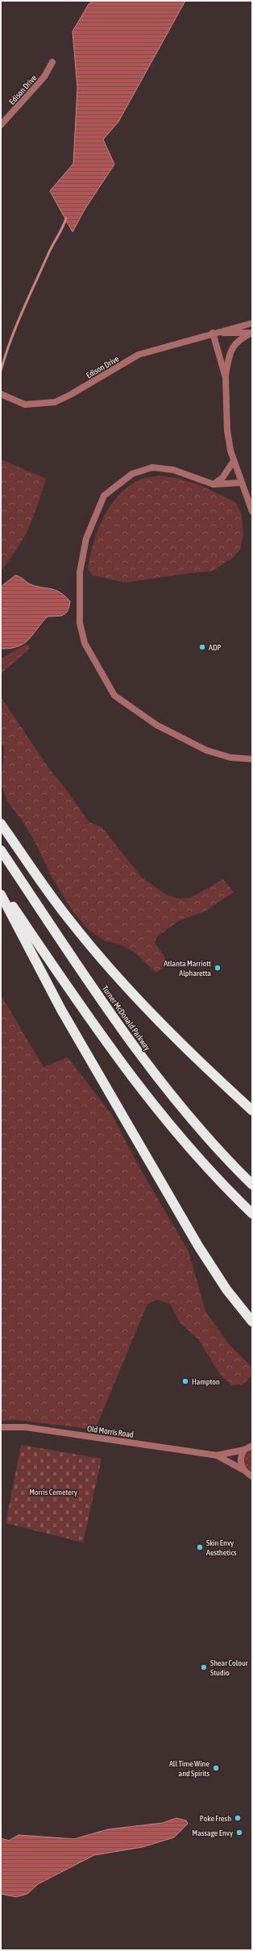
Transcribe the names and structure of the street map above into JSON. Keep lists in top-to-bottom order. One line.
{"streets":{"highway":["Turner McDonald Parkway"],"street":["Edison Drive","Old Morris Road"]},"parks":["Morris Cemetery"],"places":["ADP","Atlanta Marriott Alpharetta","Hampton","Skin Envy Aesthetics","Shear Colour Studio","All Time Wine and Spirits","Poke Fresh","Massage Envy"]}
